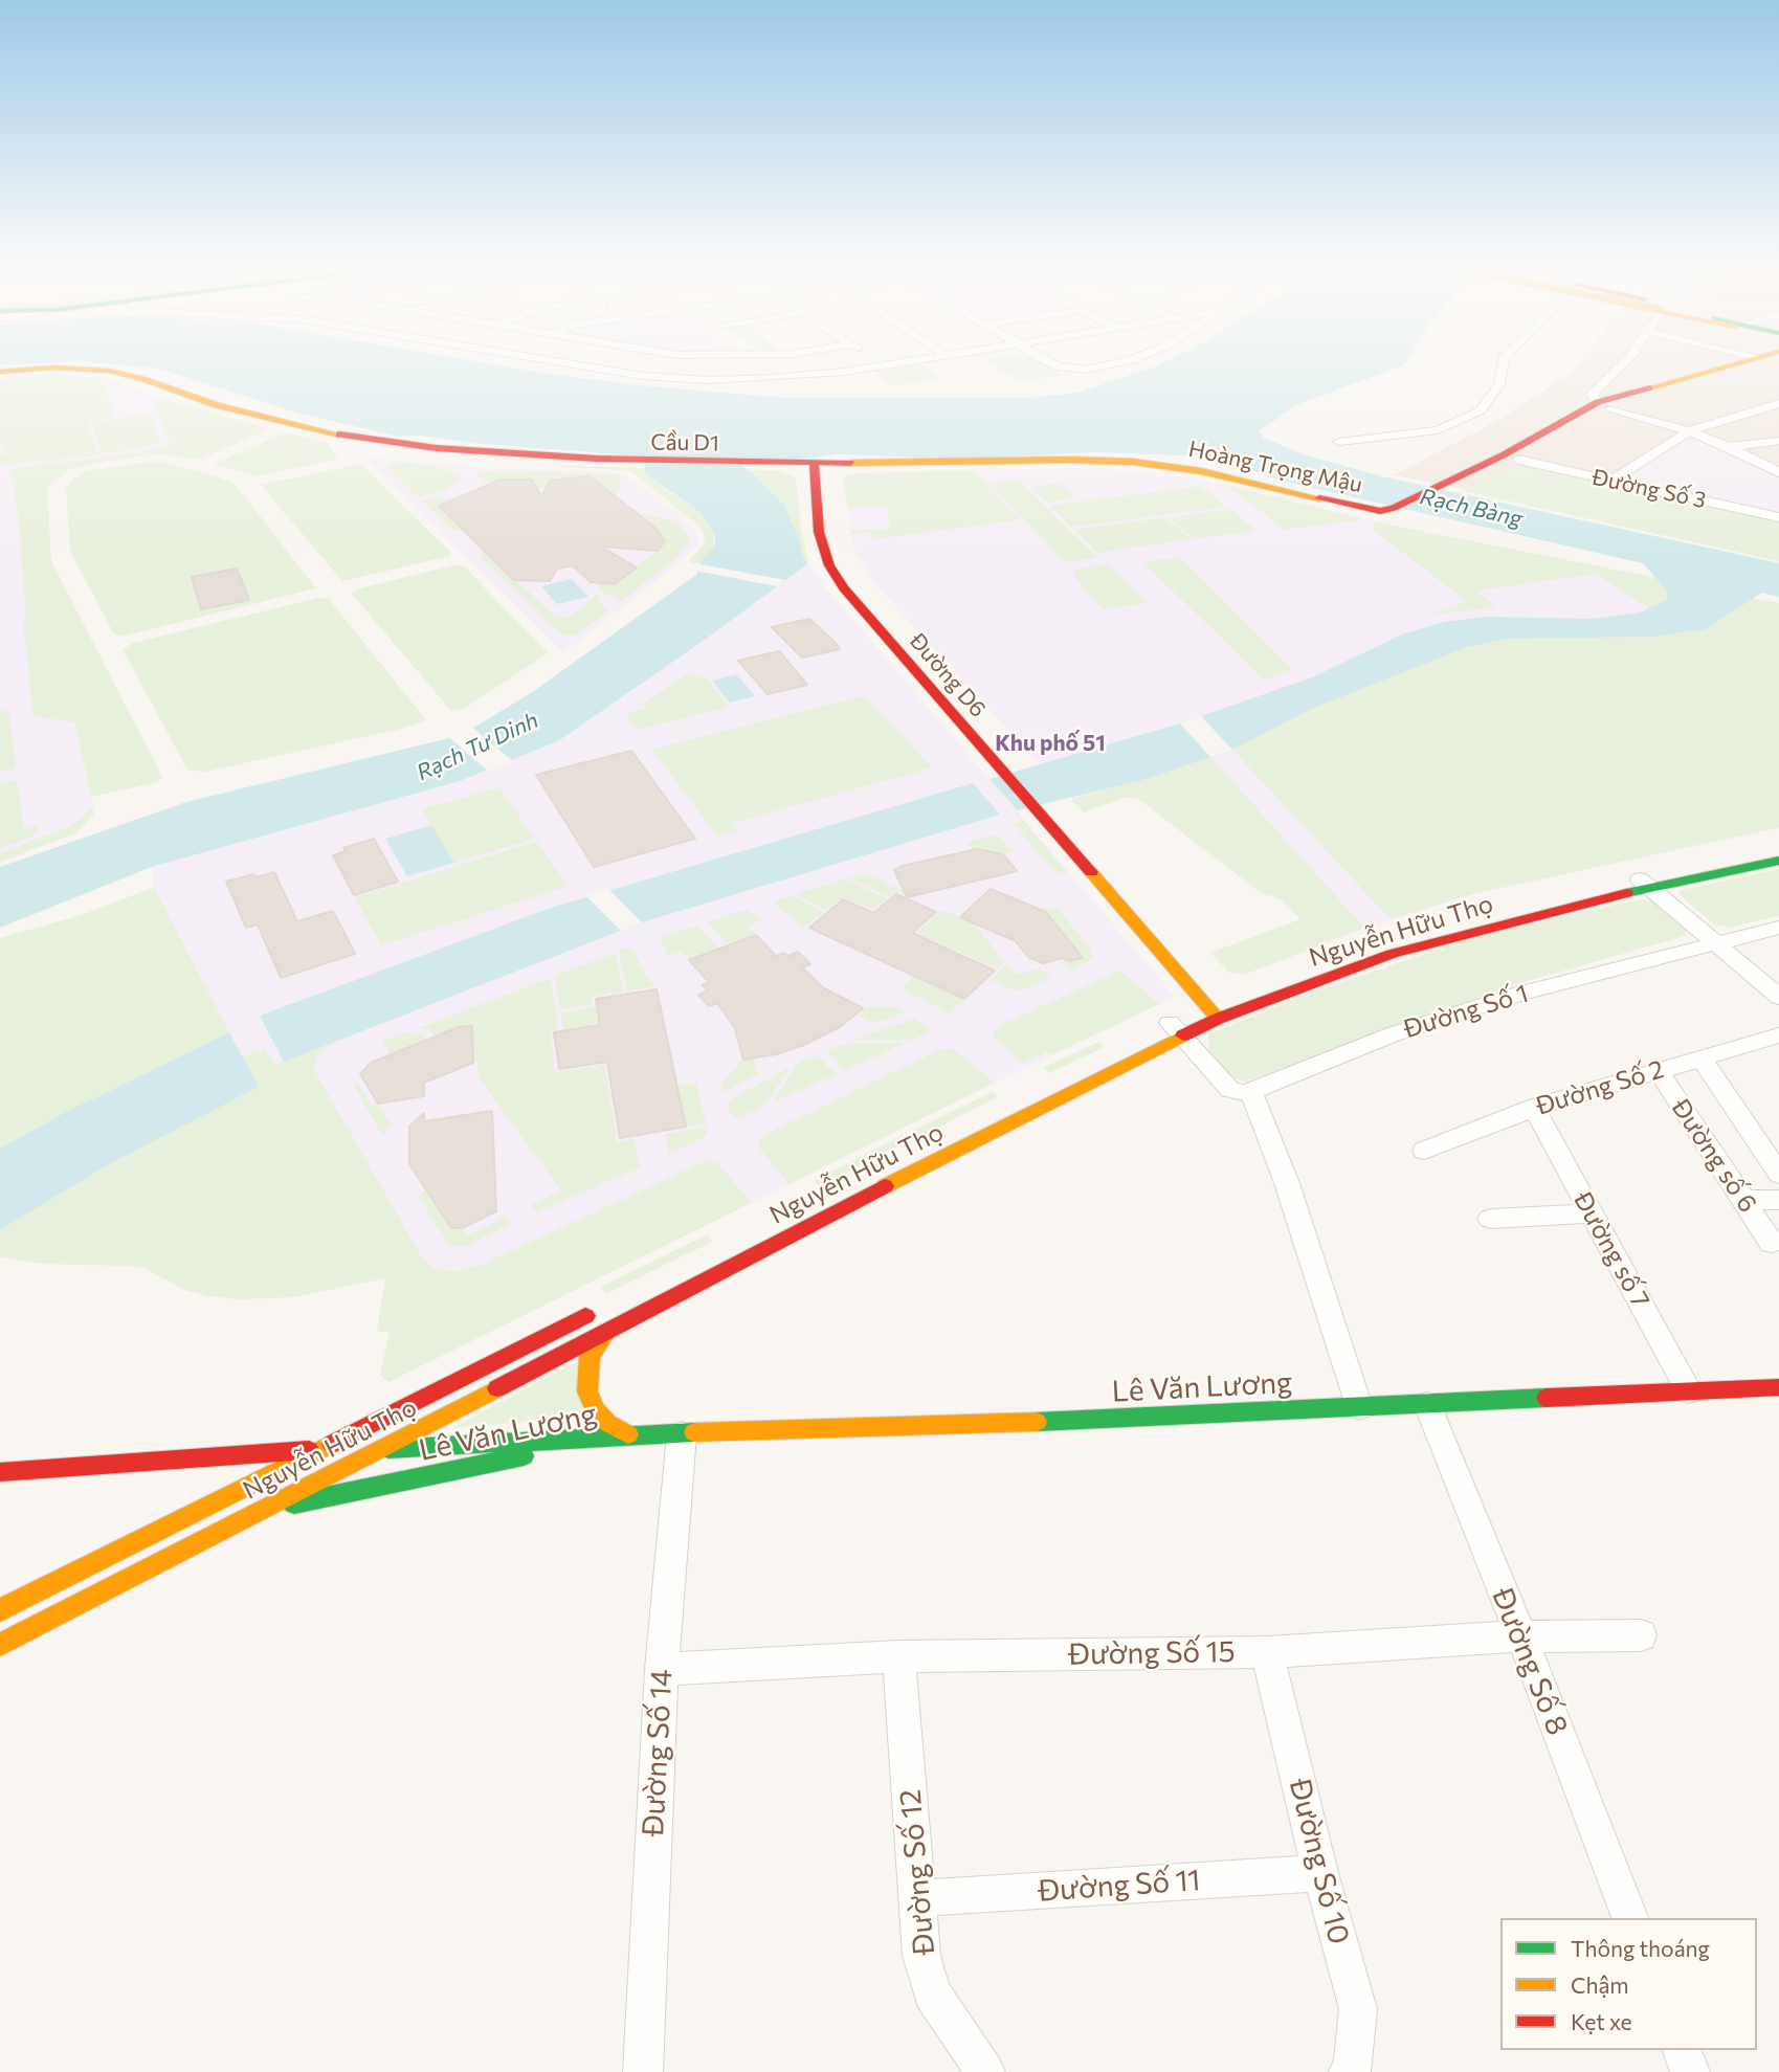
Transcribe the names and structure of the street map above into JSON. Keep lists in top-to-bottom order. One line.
{"streets":{"main road":["Cầu D1","Hoàng Trọng Mậu","Đường D6","Nguyễn Hữu Thọ","Lê Văn Lương"],"street":["Đường Số 3","Đường Số 1","Đường Số 2","Đường số 6","Đường số 7","Đường Số 15","Đường Số 8","Đường Số 14","Đường Số 10","Đường Số 12","Đường Số 11"]},"crossings":[["Cầu D1","Hoàng Trọng Mậu"],["Hoàng Trọng Mậu","Đường Số 3"],["Hoàng Trọng Mậu","Đường D6"],["Đường D6","Nguyễn Hữu Thọ"],["Nguyễn Hữu Thọ","Lê Văn Lương"],["Đường Số 2","Đường số 6"],["Đường Số 2","Đường số 7"],["Đường số 7","Lê Văn Lương"],["Lê Văn Lương","Đường Số 8"],["Lê Văn Lương","Đường Số 14"],["Đường Số 15","Đường Số 8"],["Đường Số 15","Đường Số 14"],["Đường Số 15","Đường Số 10"],["Đường Số 15","Đường Số 12"],["Đường Số 10","Đường Số 11"],["Đường Số 12","Đường Số 11"]],"districts":["Khu phố 51"],"water":["Rạch Bàng","Rạch Tư Dinh"],"legend":["Thông thoáng","Chậm","Kẹt xe"]}
